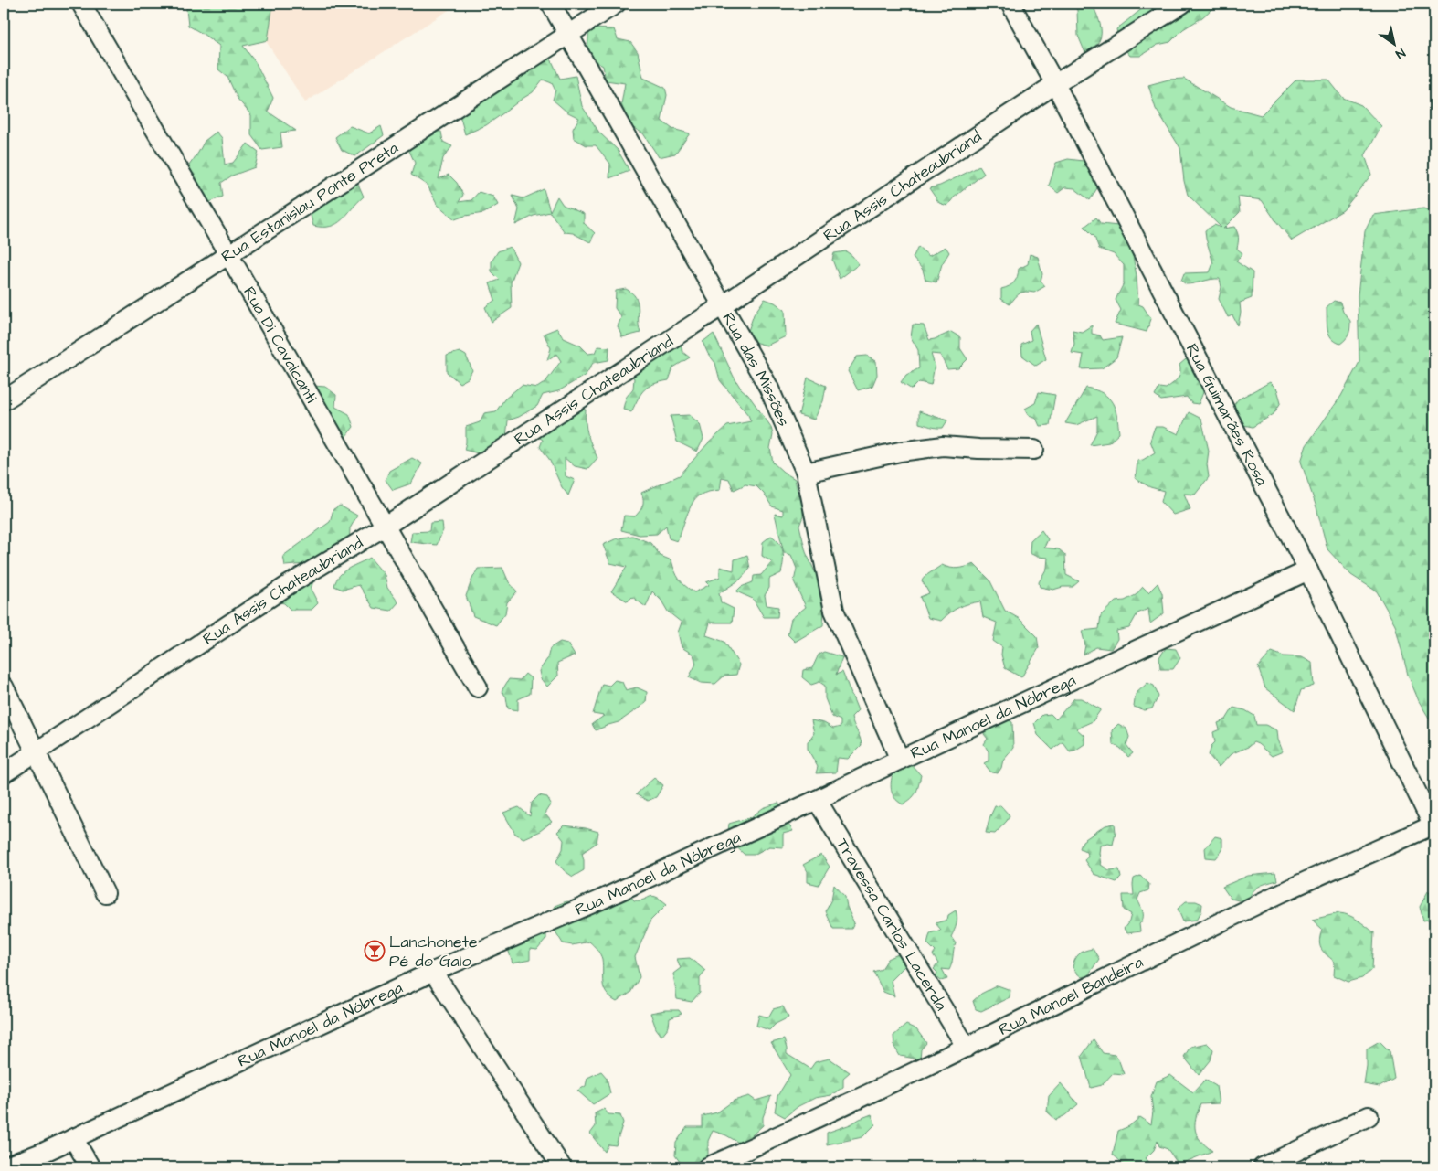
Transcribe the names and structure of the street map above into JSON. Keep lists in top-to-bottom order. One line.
{"streets":{"street":["Rua Assis Chateaubriand","Rua Estanislau Ponte Preta","Rua Di Cavalcanti","Rua das Missões","Rua Guimarães Rosa","Rua Manoel da Nóbrega","Travessa Carlos Lacerda","Rua Manoel Bandeira"]},"crossings":[["Rua Assis Chateaubriand","Rua Di Cavalcanti"],["Rua Assis Chateaubriand","Rua das Missões"],["Rua Assis Chateaubriand","Rua Guimarães Rosa"],["Rua Estanislau Ponte Preta","Rua Di Cavalcanti"],["Rua Estanislau Ponte Preta","Rua das Missões"],["Rua das Missões","Rua Manoel da Nóbrega"],["Rua Guimarães Rosa","Rua Manoel da Nóbrega"],["Rua Guimarães Rosa","Rua Manoel Bandeira"],["Rua Manoel da Nóbrega","Travessa Carlos Lacerda"],["Travessa Carlos Lacerda","Rua Manoel Bandeira"]],"places":{"bar":["Lanchonete Pé do Galo"]},"north":"bottom right"}
